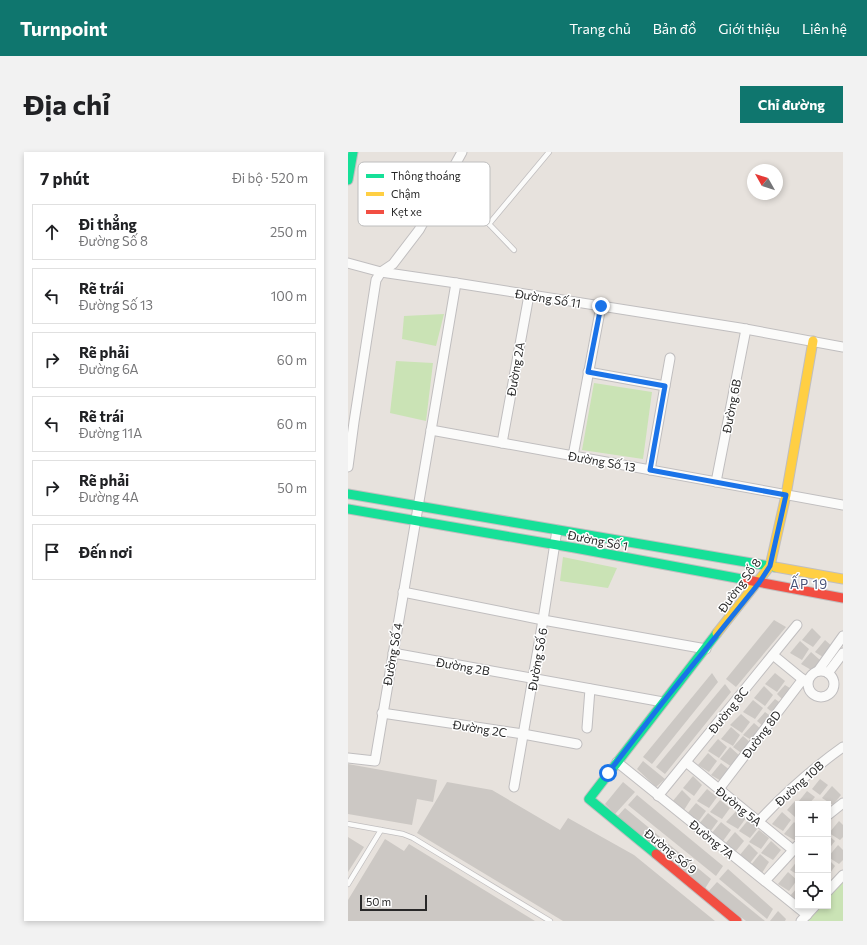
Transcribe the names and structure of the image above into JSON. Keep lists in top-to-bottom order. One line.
{"streets":{"street":["Đường Số 11","Đường 2A","Đường 6B","Đường Số 13","Đường Số 1","Đường Số 8","Đường Số 4","Đường Số 6","Đường 2B","Đường 8C","Đường 2C","Đường 8D","Đường 10B","Đường 5A","Đường 7A","Đường Số 9"]},"crossings":[["Đường Số 11","Đường 2A"],["Đường Số 11","Đường 6B"],["Đường Số 11","Đường Số 8"],["Đường Số 11","Đường Số 4"],["Đường 2A","Đường Số 13"],["Đường 6B","Đường Số 13"],["Đường Số 13","Đường Số 8"],["Đường Số 13","Đường Số 4"],["Đường Số 1","Đường Số 8"],["Đường Số 1","Đường Số 4"],["Đường Số 1","Đường Số 6"],["Đường Số 8","Đường 2B"],["Đường Số 8","Đường 7A"],["Đường Số 8","Đường Số 9"],["Đường Số 4","Đường 2B"],["Đường Số 4","Đường 2C"],["Đường Số 6","Đường 2B"],["Đường Số 6","Đường 2C"],["Đường 8C","Đường 5A"],["Đường 8C","Đường 7A"],["Đường 8D","Đường 5A"],["Đường 10B","Đường 5A"]],"districts":["ẤP 19"],"legend":["Thông thoáng","Chậm","Kẹt xe"],"scale_bar":"50 m","north":"top left","page":{"header":"Turnpoint","nav":["Trang chủ","Bản đồ","Giới thiệu","Liên hệ"],"buttons":"Chỉ đường","title":"Địa chỉ","heading":["7 phút","Đi bộ · 520 m"],"list":[["Đi thẳng","Đường Số 8","250 m"],["Rẽ trái","Đường Số 13","100 m"],["Rẽ phải","Đường 6A","60 m"],["Rẽ trái","Đường 11A","60 m"],["Rẽ phải","Đường 4A","50 m"],"Đến nơi"],"map_buttons":["+","−"],"scale":"50 m"}}
